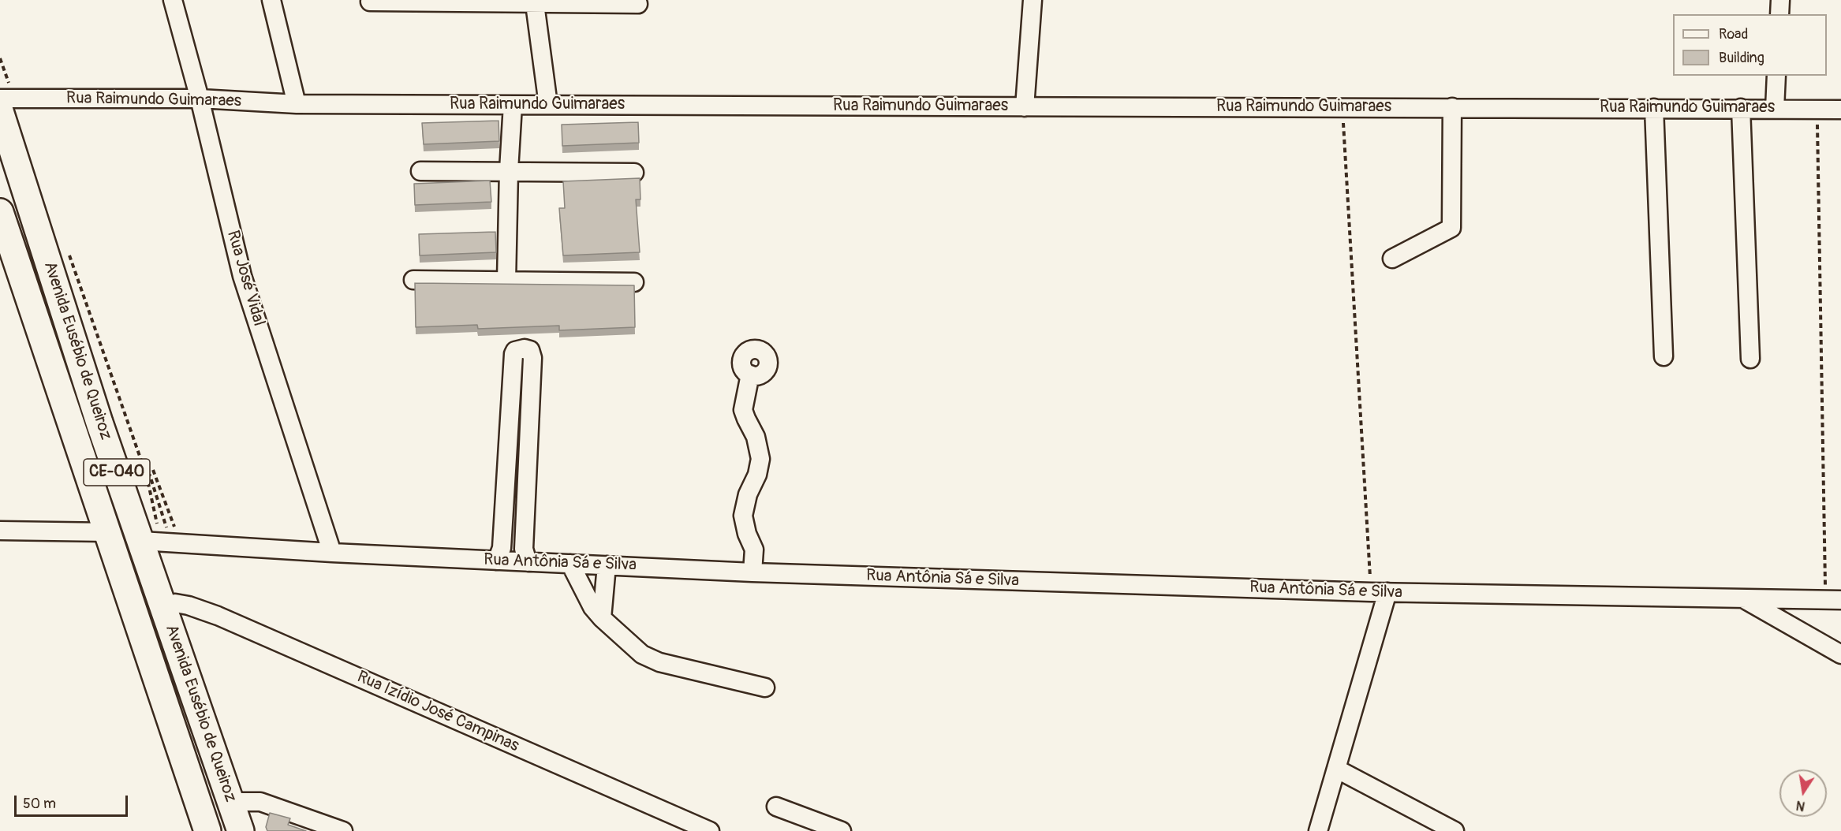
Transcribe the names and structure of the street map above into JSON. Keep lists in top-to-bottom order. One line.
{"streets":{"highway":["Avenida Eusébio de Queiroz","CE-040"],"street":["Rua Raimundo Guimaraes","Rua José Vidal","Rua Antônia Sá e Silva","Rua Izídio José Campinas"]},"crossings":[["Rua Raimundo Guimaraes","Rua José Vidal"],["Rua José Vidal","Rua Antônia Sá e Silva"],["Avenida Eusébio de Queiroz","Rua Antônia Sá e Silva"],["Avenida Eusébio de Queiroz","Rua Izídio José Campinas"]],"legend":["Road","Building"],"scale_bar":"50 m","north":"bottom"}
